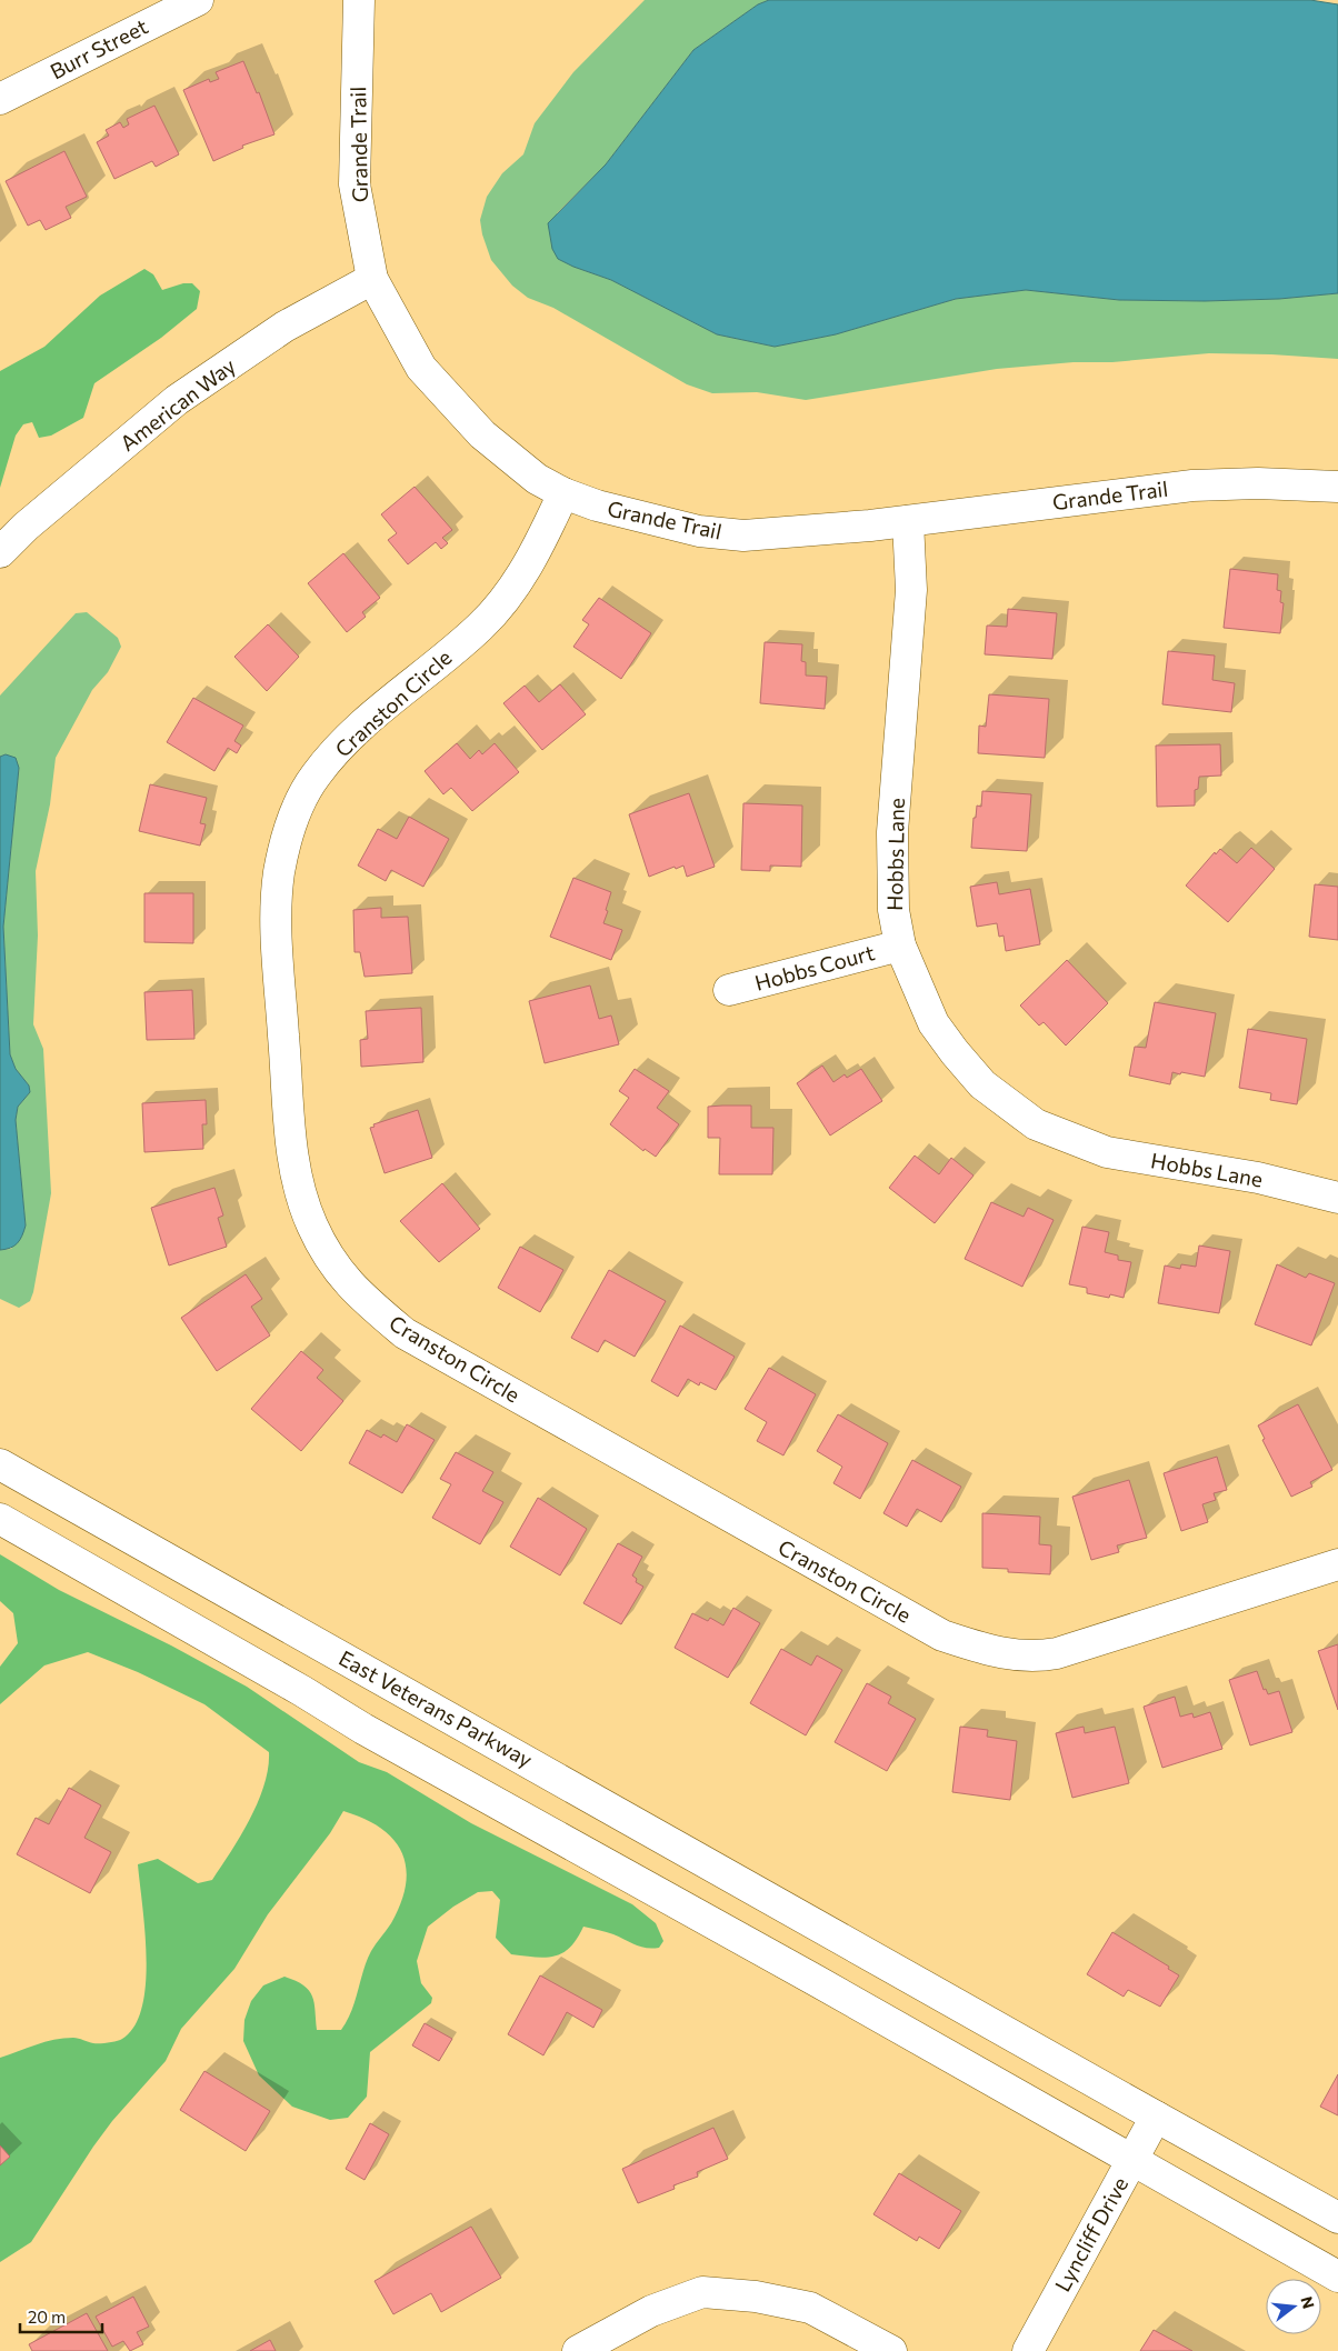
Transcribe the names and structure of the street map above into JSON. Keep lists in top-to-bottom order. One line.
{"streets":{"street":["Burr Street","Grande Trail","American Way","Cranston Circle","Hobbs Lane","Hobbs Court","East Veterans Parkway","Lyncliff Drive"]},"crossings":[["Grande Trail","American Way"],["Grande Trail","Cranston Circle"],["Grande Trail","Hobbs Lane"],["Hobbs Lane","Hobbs Court"],["East Veterans Parkway","Lyncliff Drive"]],"scale_bar":"20 m","north":"right"}
